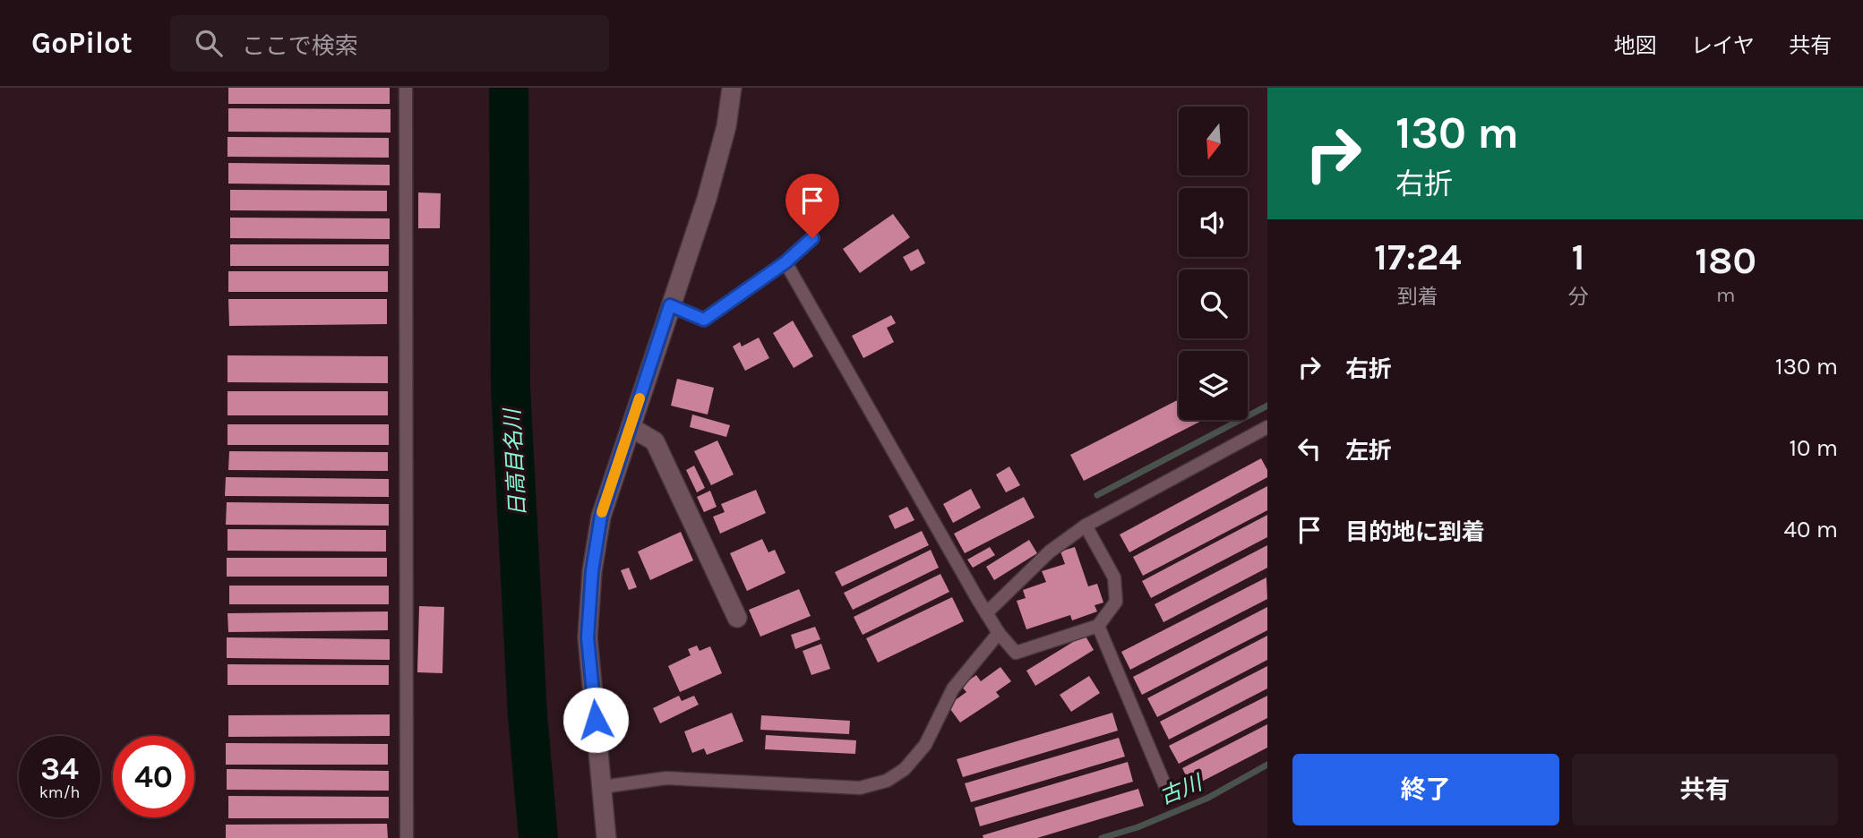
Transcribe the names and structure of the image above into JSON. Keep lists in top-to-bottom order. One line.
{"water":["日高目名川","古川"],"north":"bottom","page":{"header":"GoPilot","search":"ここで検索","nav":["地図","レイヤ","共有"],"turn":["130 m","右折"],"eta":["17:24","到着","1","分","180","m"],"list":[{"name":"右折","value":"130 m"},{"name":"左折","value":"10 m"},{"name":"目的地に到着","value":"40 m"}],"speed":"34 km/h","limit":"40","buttons":["終了","共有"]}}
